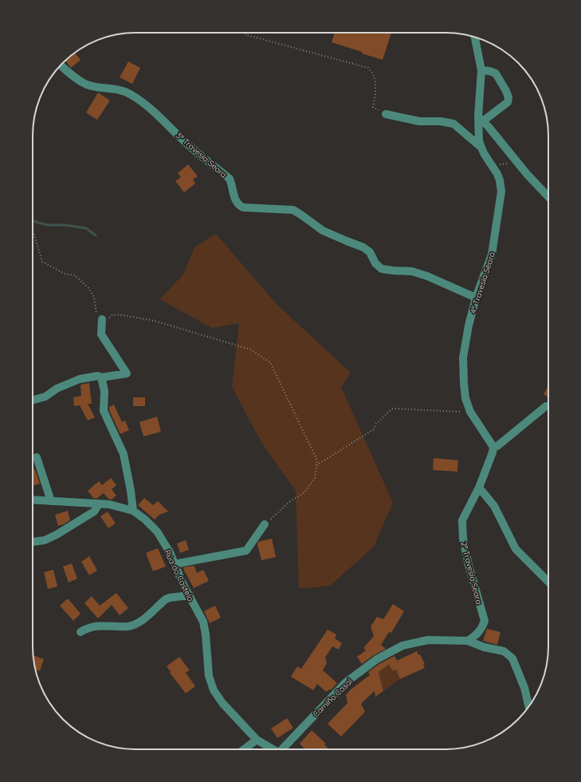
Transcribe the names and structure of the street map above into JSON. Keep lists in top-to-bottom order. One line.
{"streets":{"street":["3ª Travesía Seara","4ª Travesía Seara","2ª Travesía Seara","Rúa do Castelo","Camiño Casal"]},"crossings":[["3ª Travesía Seara","4ª Travesía Seara"],["4ª Travesía Seara","2ª Travesía Seara"],["2ª Travesía Seara","Camiño Casal"]]}
